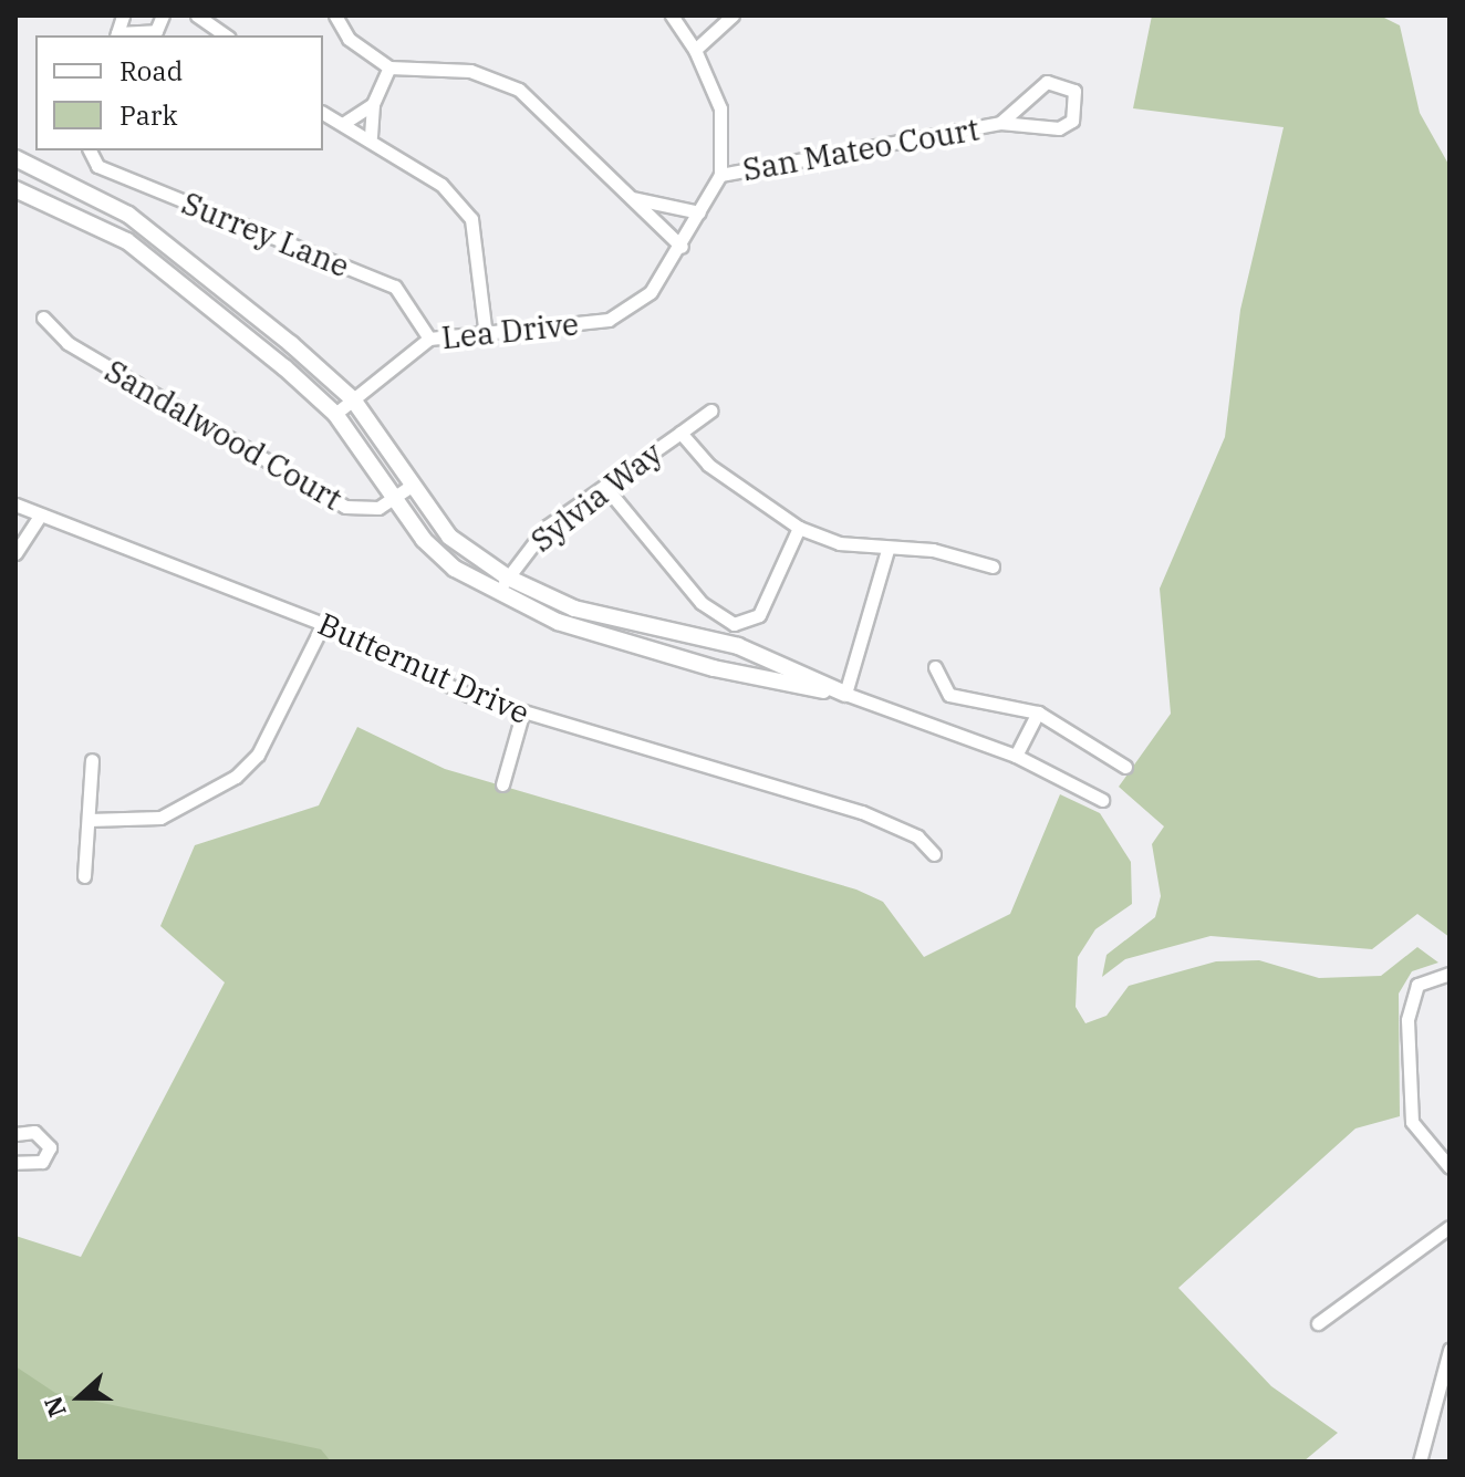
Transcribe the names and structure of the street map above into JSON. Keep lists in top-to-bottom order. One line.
{"streets":{"street":["San Mateo Court","Surrey Lane","Lea Drive","Sandalwood Court","Sylvia Way","Butternut Drive"]},"crossings":[["San Mateo Court","Lea Drive"],["Surrey Lane","Lea Drive"]],"legend":["Road","Park"],"north":"left"}
